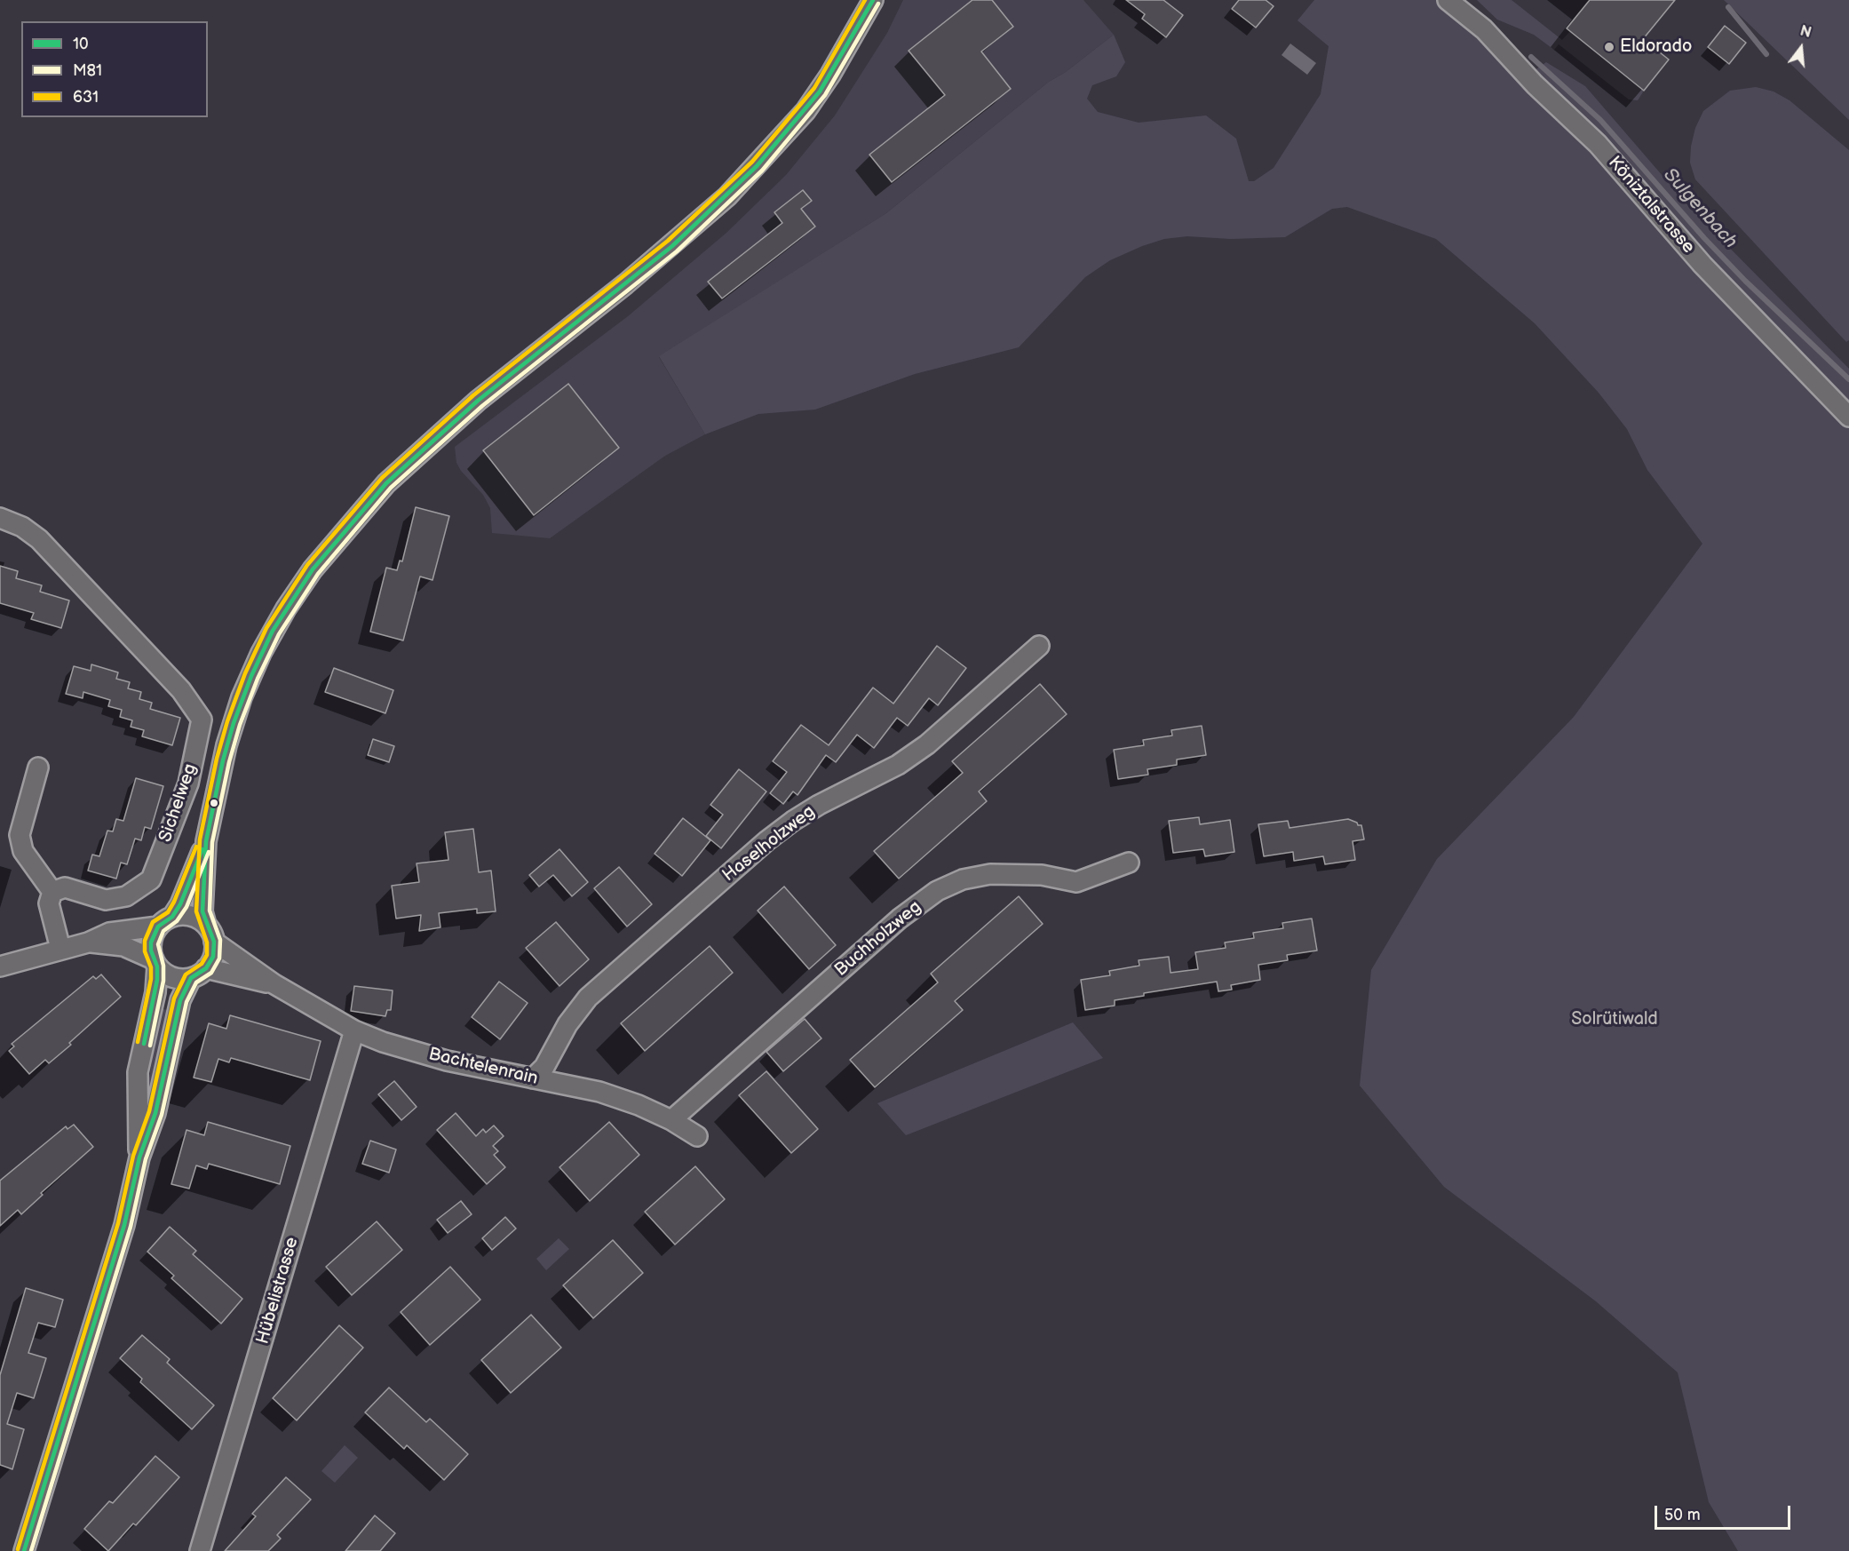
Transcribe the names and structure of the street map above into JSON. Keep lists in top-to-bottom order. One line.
{"streets":{"street":["Köniztalstrasse","Sichelweg","Haselholzweg","Buchholzweg","Bachtelenrain","Hübelistrasse"]},"crossings":[["Haselholzweg","Bachtelenrain"],["Buchholzweg","Bachtelenrain"],["Bachtelenrain","Hübelistrasse"]],"water":["Sulgenbach"],"parks":["Solrütiwald"],"places":["Eldorado"],"lines":["transit line 10","transit line 631","transit line M81"],"legend":["10","M81","631"],"scale_bar":"50 m","north":"top"}
